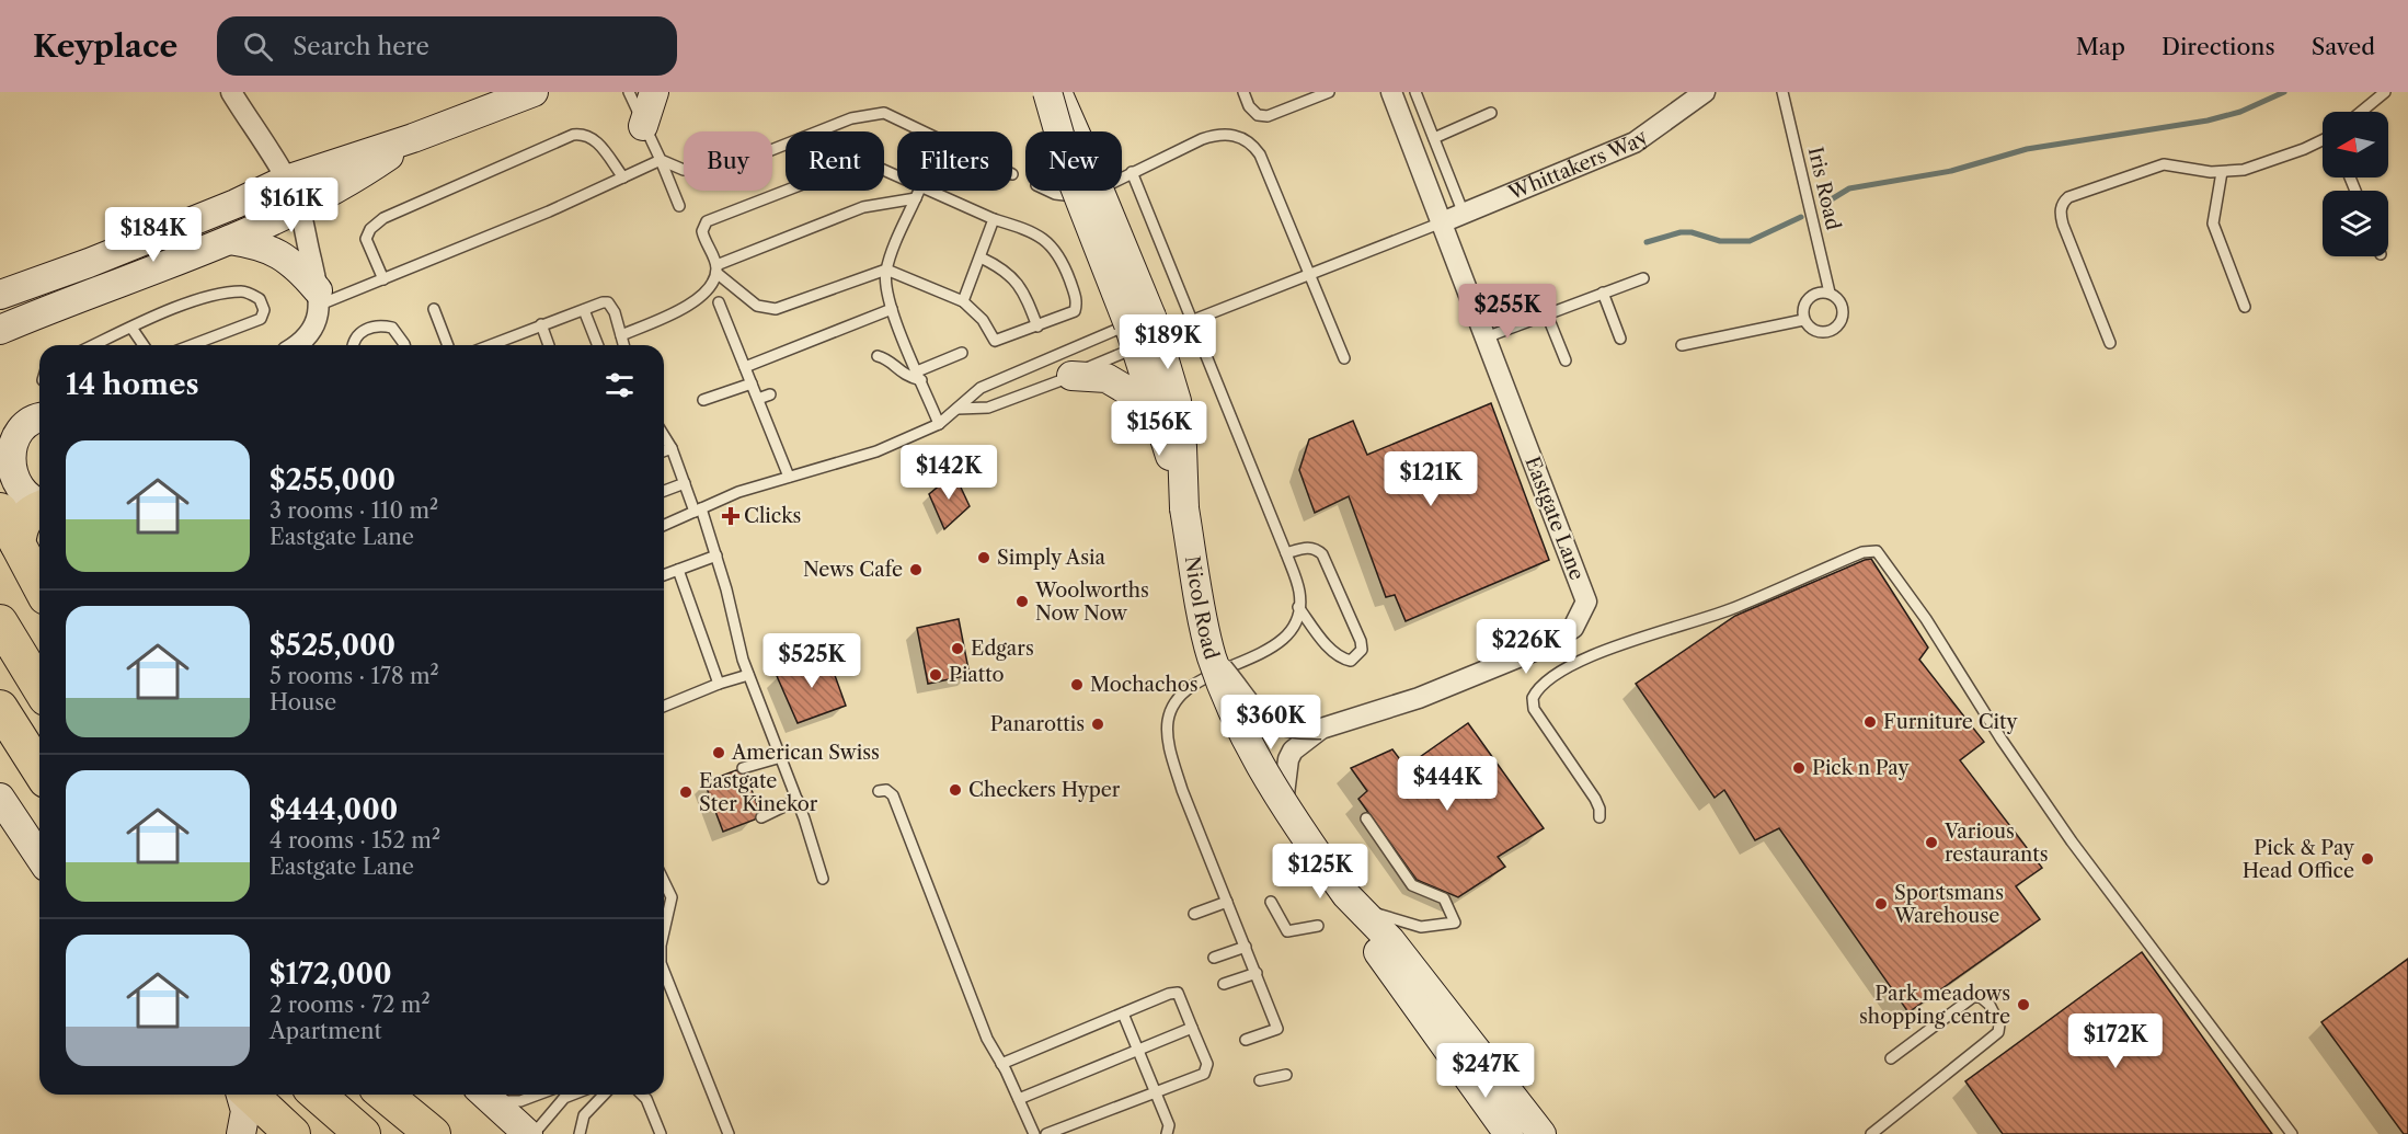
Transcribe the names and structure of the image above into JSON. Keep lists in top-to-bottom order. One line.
{"streets":{"main road":["Nicol Road"],"street":["Whittakers Way","Eastgate Lane"],"lane":["Iris Road"]},"crossings":[["Whittakers Way","Eastgate Lane"],["Eastgate Lane","Nicol Road"]],"places":{"health":["Clicks"],"other":["Simply Asia","News Cafe","Woolworths Now Now","Edgars","Piatto","Mochachos","Furniture City","Panarottis","American Swiss","Pick n Pay","Checkers Hyper","Eastgate Ster Kinekor","Various restaurants","Pick & Pay Head Office","Sportsmans Warehouse","Park meadows shopping centre"]},"north":"left","page":{"header":"Keyplace","search":"Search here","nav":["Map","Directions","Saved"],"chip":["Buy","Rent","Filters","New"],"price":["$161K","$184K","$255K","$189K","$156K","$142K","$121K","$226K","$525K","$360K","$444K","$125K","$172K","$247K"],"heading":"14 homes","list":[{"name":"$255,000","note":"3 rooms · 110 m² · Eastgate Lane"},{"name":"$525,000","note":"5 rooms · 178 m² · House"},{"name":"$444,000","note":"4 rooms · 152 m² · Eastgate Lane"},{"name":"$172,000","note":"2 rooms · 72 m² · Apartment"}]}}
